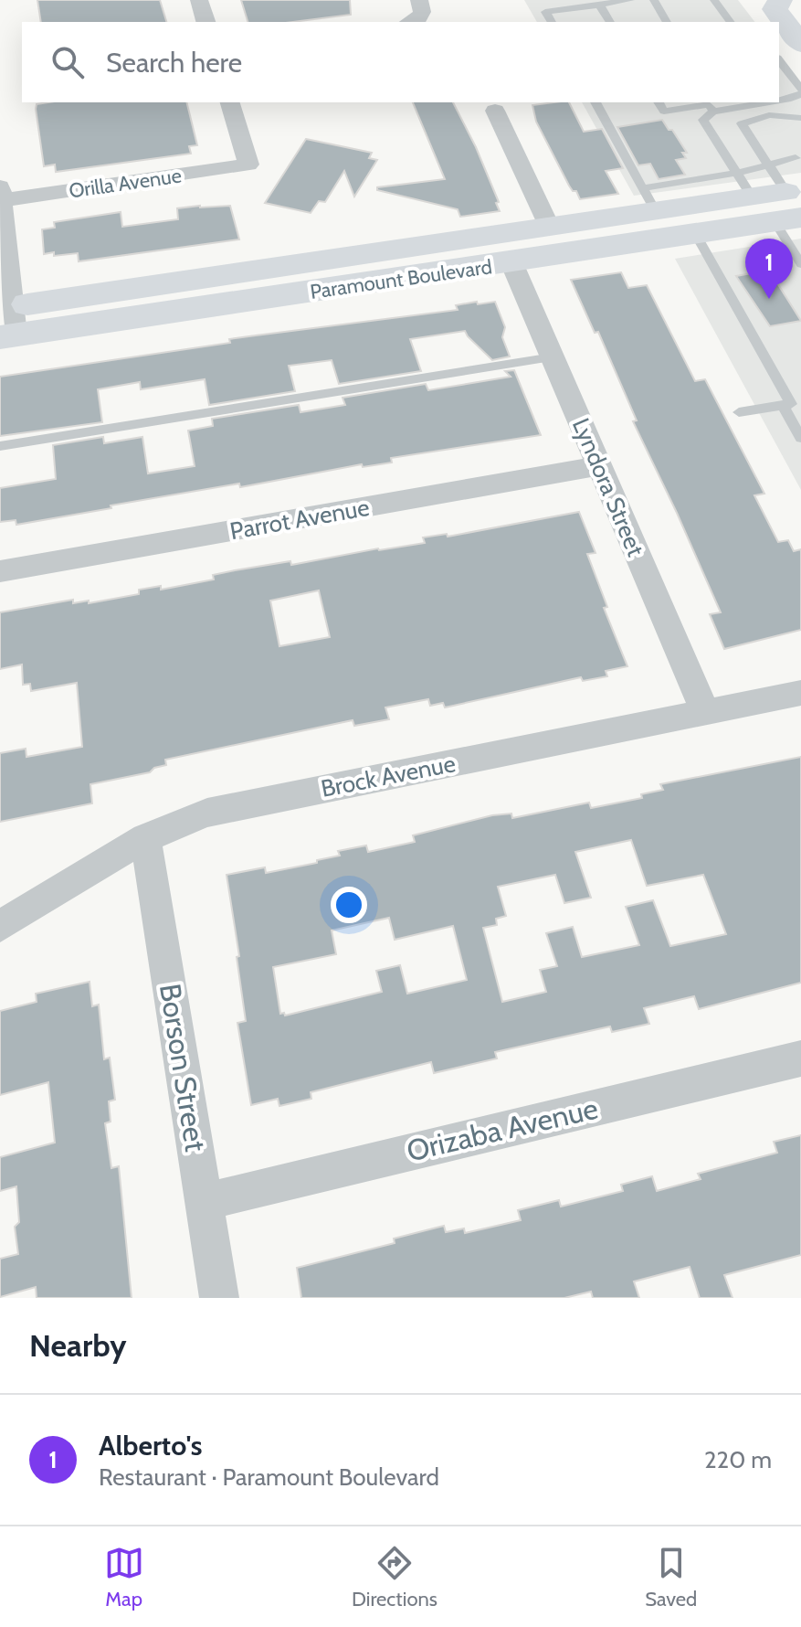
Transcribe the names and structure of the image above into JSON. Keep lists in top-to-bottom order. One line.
{"streets":{"main road":["Paramount Boulevard"],"street":["Orilla Avenue","Lyndora Street","Parrot Avenue","Brock Avenue","Borson Street","Orizaba Avenue"]},"crossings":[["Paramount Boulevard","Lyndora Street"],["Lyndora Street","Parrot Avenue"],["Lyndora Street","Brock Avenue"],["Brock Avenue","Borson Street"],["Borson Street","Orizaba Avenue"]],"page":{"search":"Search here","pins":"1","heading":"Nearby","list":[{"mark":"1","name":"Alberto's","note":"Restaurant · Paramount Boulevard","value":"220 m"}],"nav":["Map","Directions","Saved"]}}
